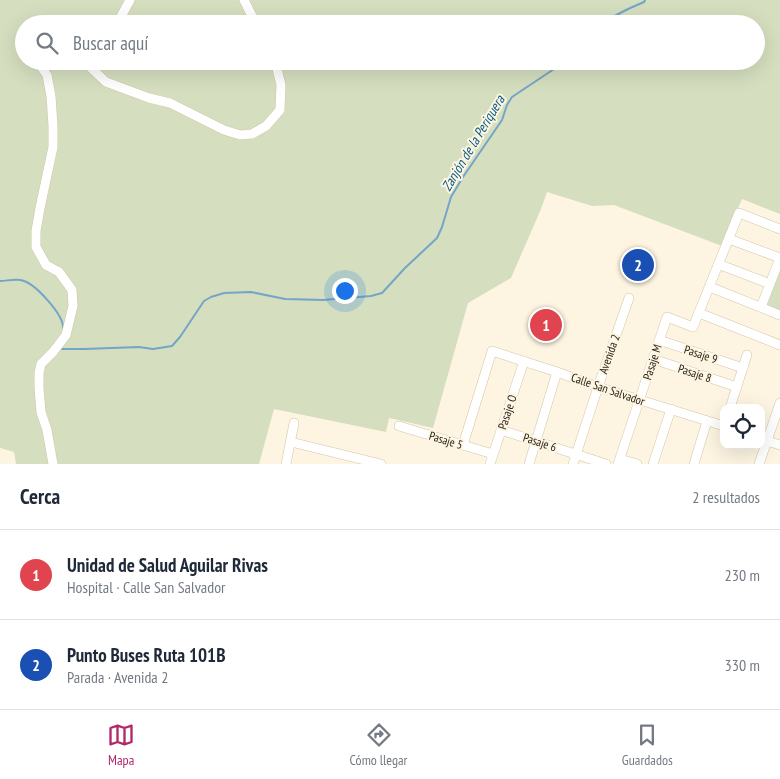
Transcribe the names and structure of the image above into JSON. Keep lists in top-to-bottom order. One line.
{"streets":{"street":["Avenida 2","Pasaje 9","Pasaje M","Pasaje 8","Calle San Salvador","Pasaje O","Pasaje 5","Pasaje 6"]},"crossings":[["Avenida 2","Calle San Salvador"],["Avenida 2","Pasaje 6"],["Pasaje 9","Pasaje M"],["Pasaje M","Pasaje 8"],["Pasaje M","Calle San Salvador"],["Calle San Salvador","Pasaje O"],["Calle San Salvador","Pasaje 5"],["Pasaje O","Pasaje 5"],["Pasaje O","Pasaje 6"]],"water":["Zanjón de la Periquera"],"page":{"search":"Buscar aquí","pins":["2","1"],"heading":["Cerca","2 resultados"],"list":[{"mark":"1","name":"Unidad de Salud Aguilar Rivas","note":"Hospital · Calle San Salvador","value":"230 m"},{"mark":"2","name":"Punto Buses Ruta 101B","note":"Parada · Avenida 2","value":"330 m"}],"nav":["Mapa","Cómo llegar","Guardados"]}}
